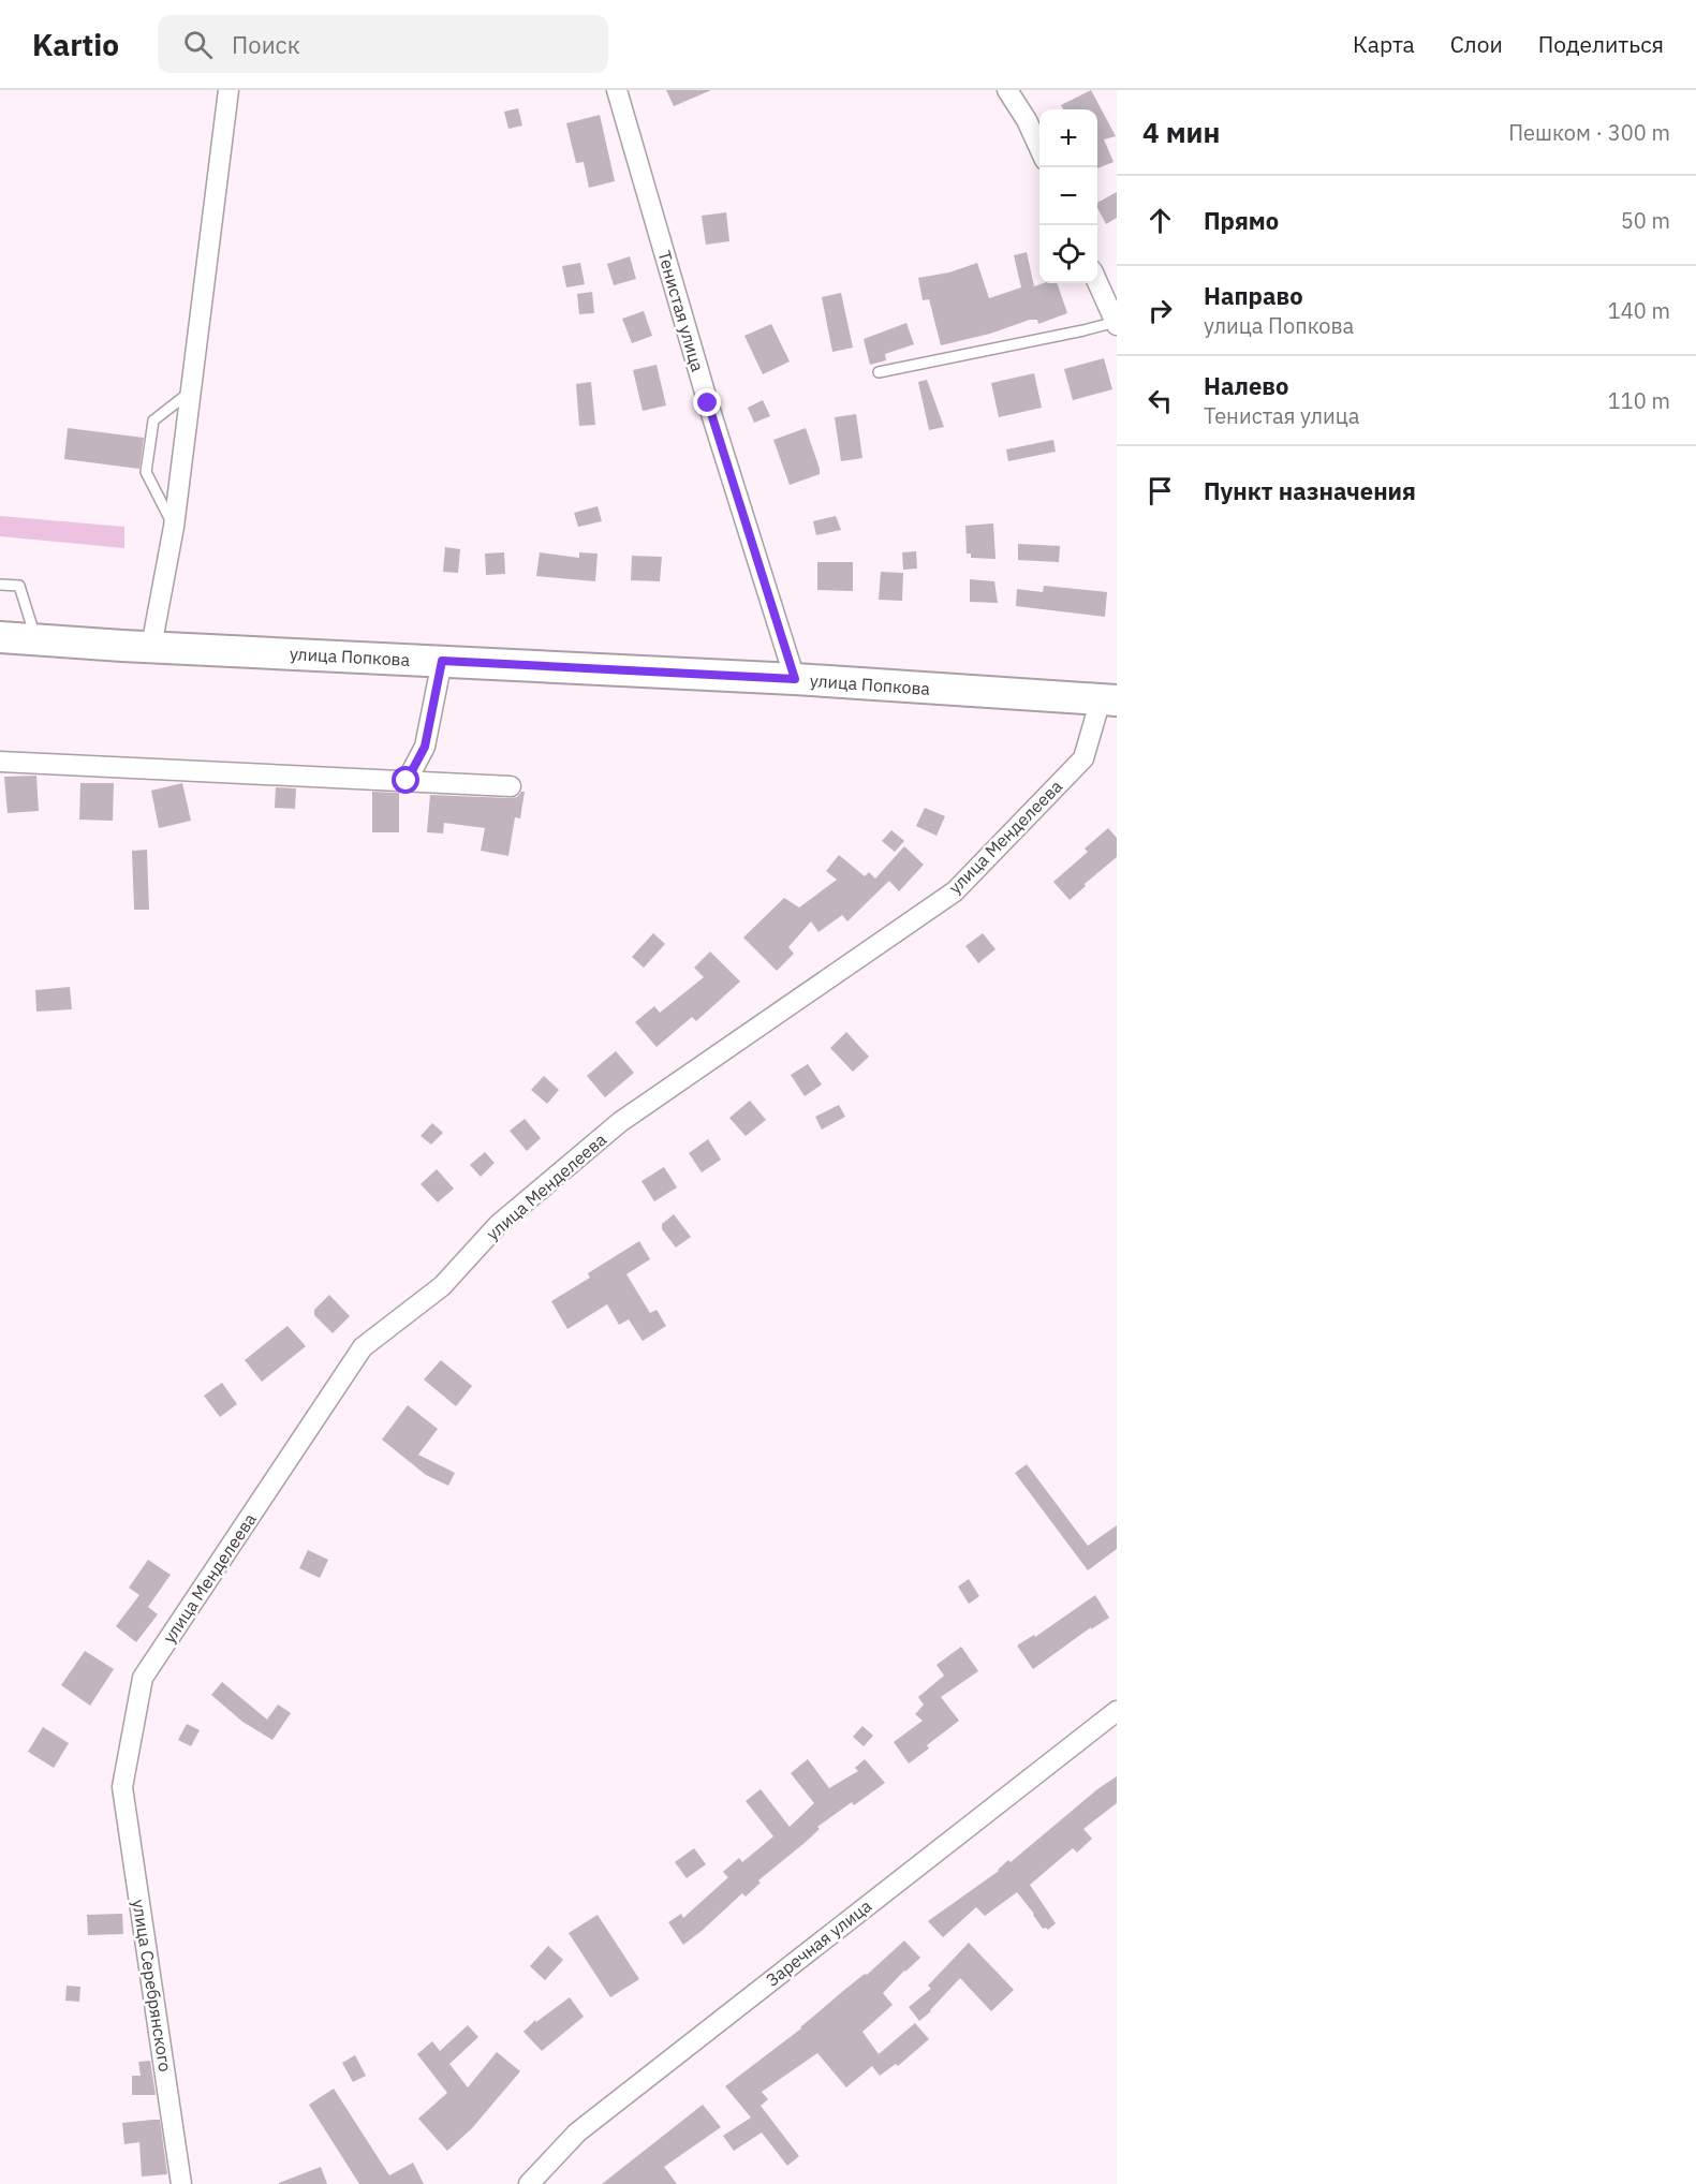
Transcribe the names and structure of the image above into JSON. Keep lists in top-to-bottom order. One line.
{"streets":{"main road":["улица Попкова"],"street":["Тенистая улица","улица Менделеева","Заречная улица","улица Серебрянского"]},"crossings":[["Тенистая улица","улица Попкова"],["улица Попкова","улица Менделеева"],["улица Менделеева","улица Серебрянского"]],"page":{"header":"Kartio","search":"Поиск","nav":["Карта","Слои","Поделиться"],"heading":["4 мин","Пешком · 300 m"],"map_buttons":["+","−"],"list":[["Прямо","50 m"],["Направо","улица Попкова","140 m"],["Налево","Тенистая улица","110 m"],"Пункт назначения"]}}
